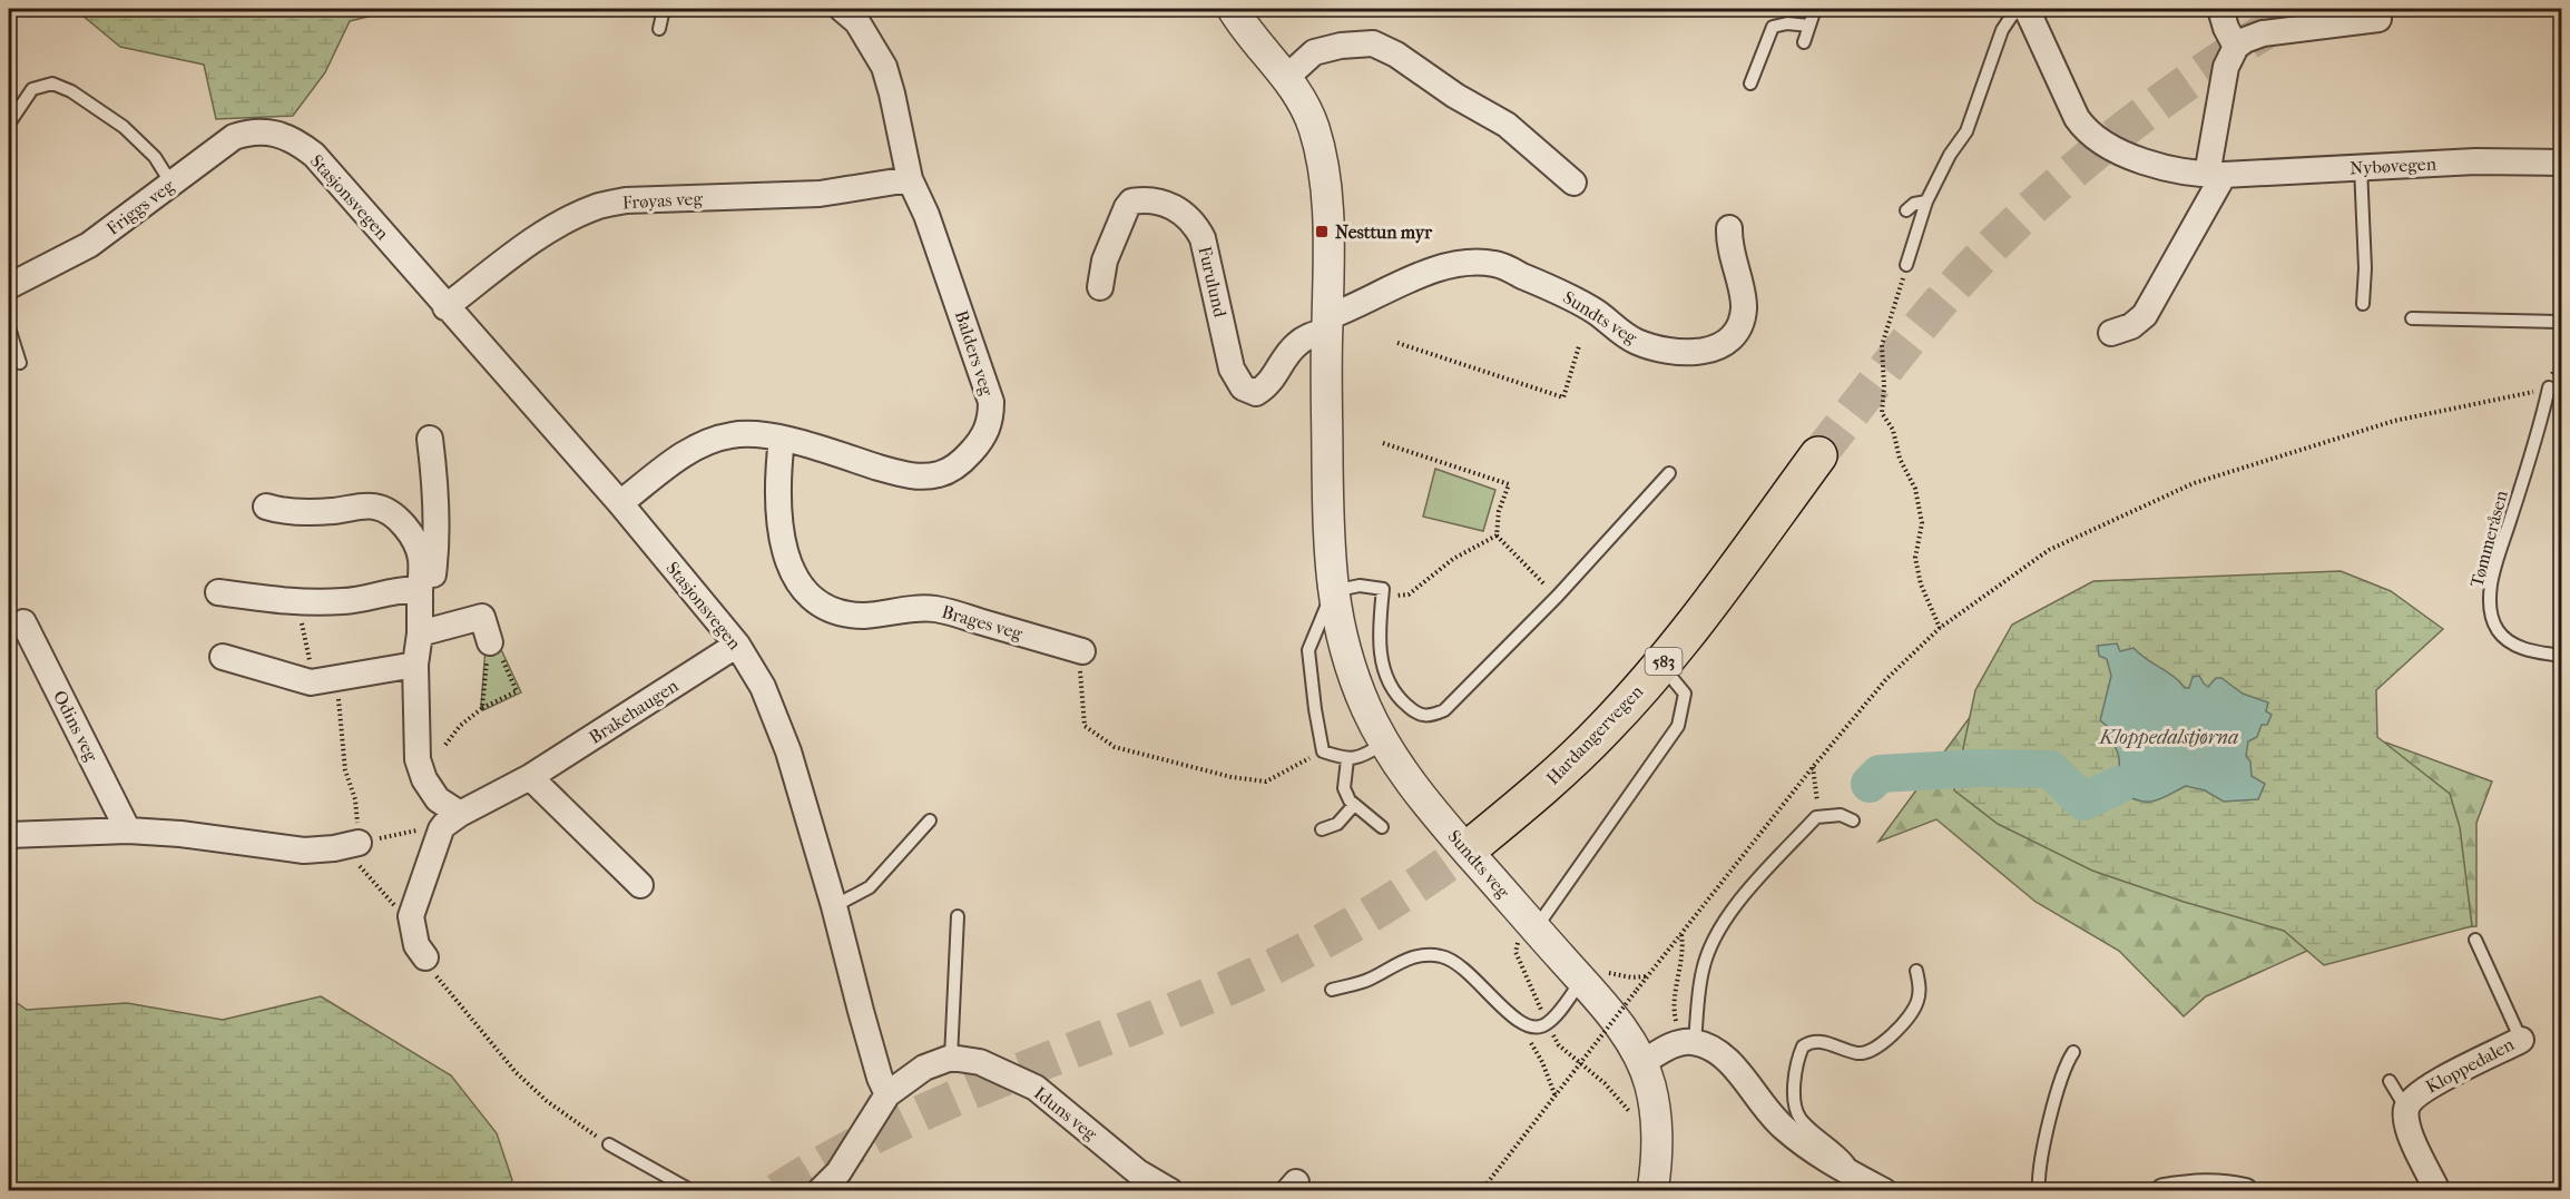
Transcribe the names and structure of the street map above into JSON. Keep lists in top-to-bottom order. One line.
{"streets":{"main road":["583","Hardangervegen"],"street":["Nybøvegen","Stasjonsvegen","Frøyas veg","Friggs veg","Furulund","Sundts veg","Balders veg","Brages veg","Brakehaugen","Odins veg","Kloppedalen","Iduns veg"],"lane":["Tømmeråsen"]},"crossings":[["Stasjonsvegen","Frøyas veg"],["Stasjonsvegen","Friggs veg"],["Stasjonsvegen","Balders veg"],["Stasjonsvegen","Brakehaugen"],["Frøyas veg","Balders veg"],["Furulund","Sundts veg"],["Balders veg","Brages veg"]],"water":["Kloppedalstjørna"],"places":{"transit":["Nesttun myr"]}}
